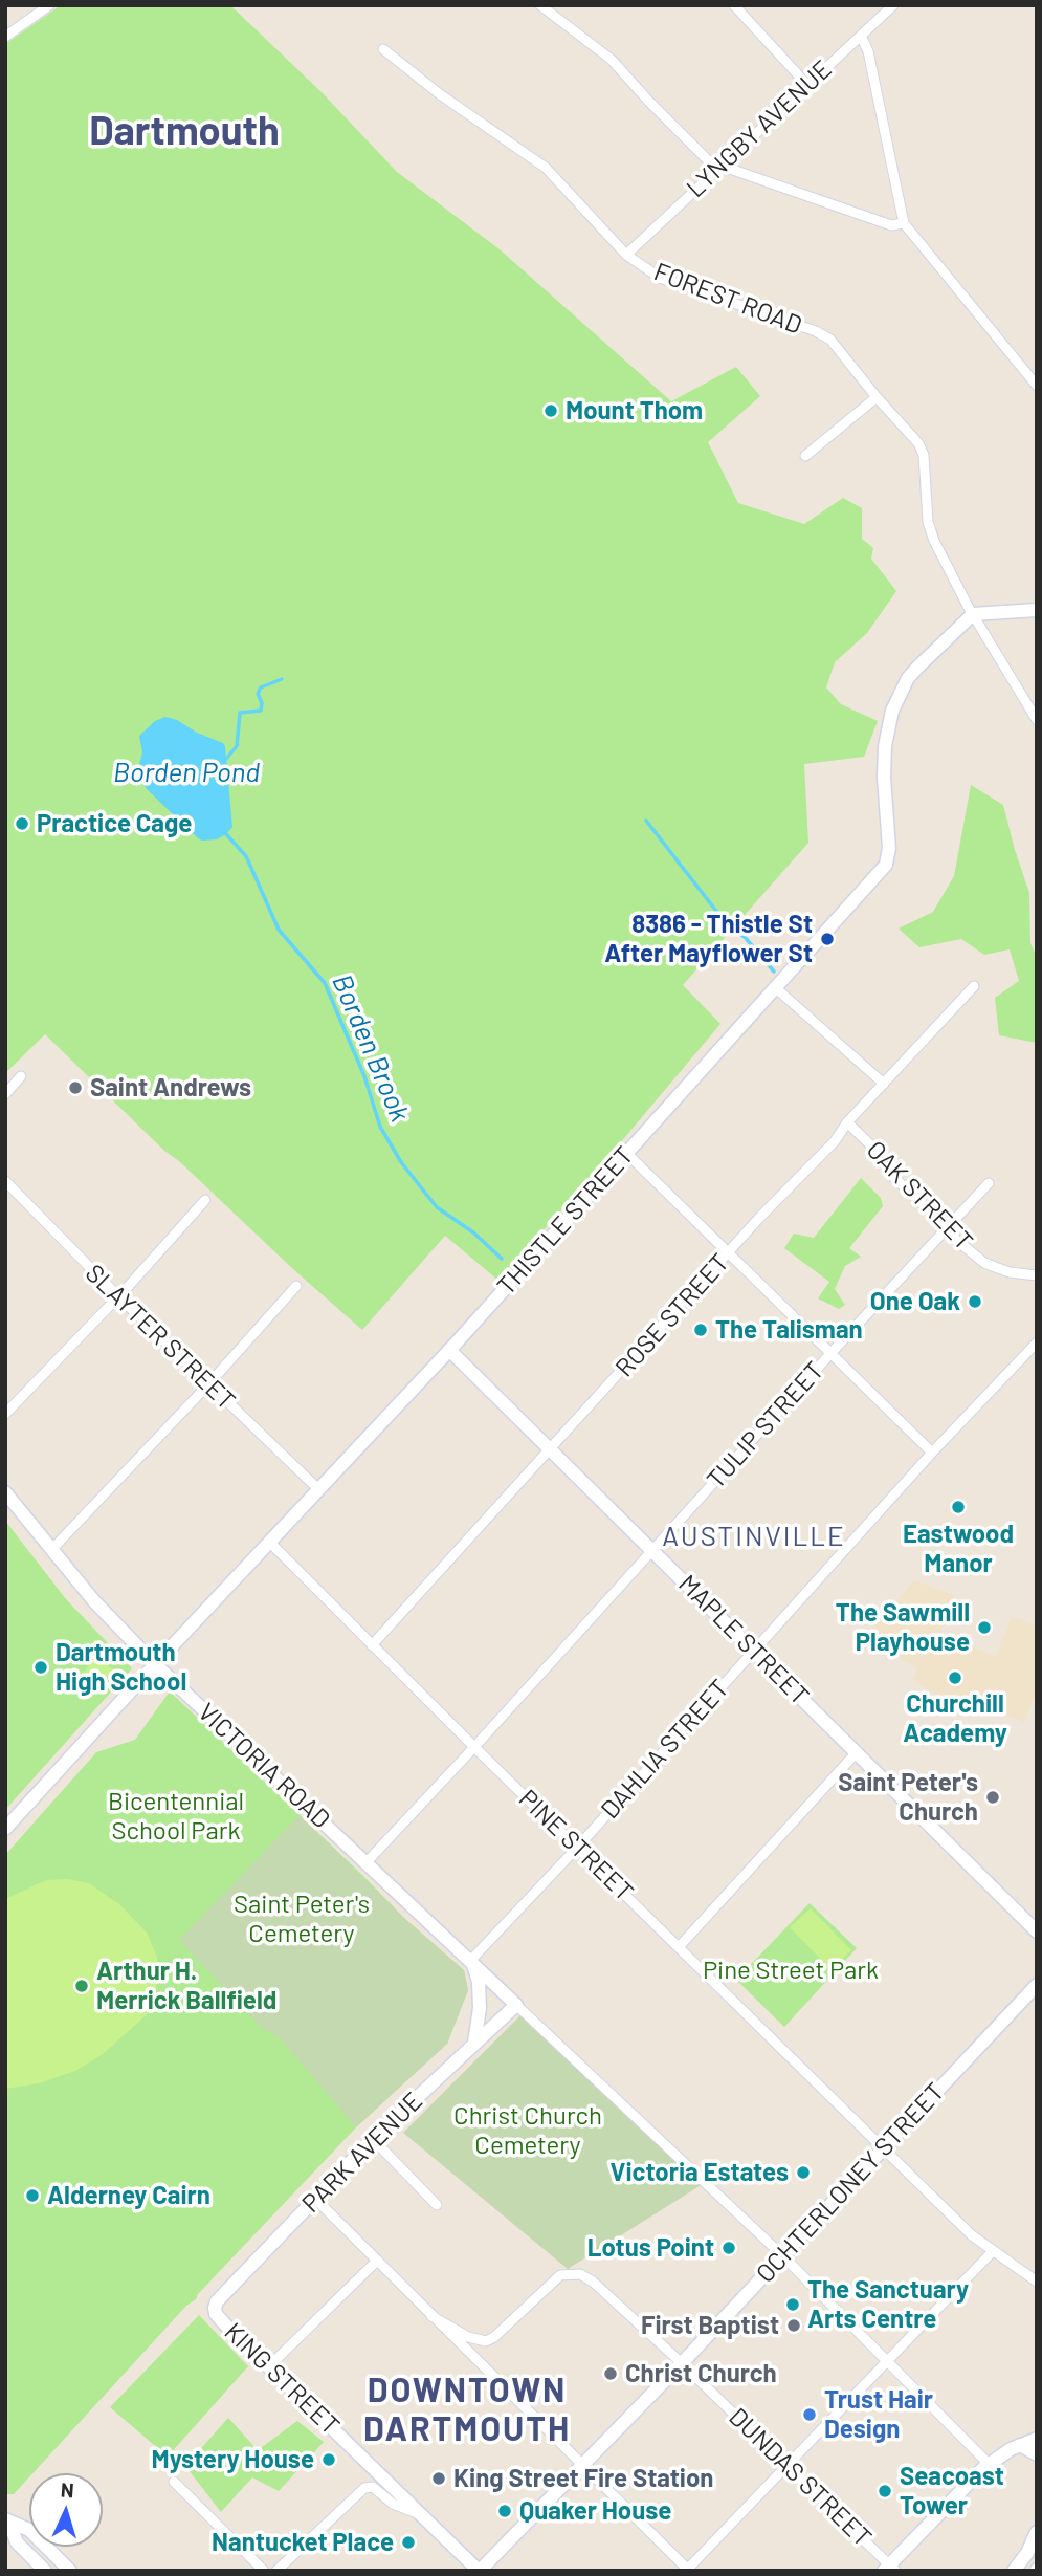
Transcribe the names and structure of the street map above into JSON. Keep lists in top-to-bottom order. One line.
{"streets":{"main road":["THISTLE STREET","MAPLE STREET","VICTORIA ROAD","PARK AVENUE","OCHTERLONEY STREET","KING STREET"],"street":["LYNGBY AVENUE","FOREST ROAD","OAK STREET","ROSE STREET","SLAYTER STREET","TULIP STREET","DAHLIA STREET","PINE STREET","DUNDAS STREET"]},"crossings":[["LYNGBY AVENUE","FOREST ROAD"],["FOREST ROAD","THISTLE STREET"],["OAK STREET","ROSE STREET"],["OAK STREET","TULIP STREET"],["THISTLE STREET","SLAYTER STREET"],["THISTLE STREET","MAPLE STREET"],["THISTLE STREET","VICTORIA ROAD"],["THISTLE STREET","PINE STREET"],["ROSE STREET","MAPLE STREET"],["ROSE STREET","PINE STREET"],["TULIP STREET","MAPLE STREET"],["TULIP STREET","VICTORIA ROAD"],["TULIP STREET","PINE STREET"],["MAPLE STREET","DAHLIA STREET"],["DAHLIA STREET","VICTORIA ROAD"],["DAHLIA STREET","PINE STREET"],["VICTORIA ROAD","PARK AVENUE"],["VICTORIA ROAD","OCHTERLONEY STREET"],["PINE STREET","OCHTERLONEY STREET"],["PARK AVENUE","KING STREET"],["OCHTERLONEY STREET","KING STREET"],["OCHTERLONEY STREET","DUNDAS STREET"]],"districts":["Dartmouth","AUSTINVILLE","DOWNTOWN DARTMOUTH"],"water":["Borden Pond","Borden Brook"],"parks":["Bicentennial School Park","Saint Peter's Cemetery","Pine Street Park","Christ Church Cemetery"],"places":["Mount Thom","Practice Cage","8386 - Thistle St After Mayflower St","Saint Andrews","One Oak","The Talisman","Eastwood Manor","The Sawmill Playhouse","Dartmouth High School","Churchill Academy","Saint Peter's Church","Arthur H. Merrick Ballfield","Victoria Estates","Alderney Cairn","Lotus Point","The Sanctuary Arts Centre","First Baptist","Christ Church","Trust Hair Design","Mystery House","King Street Fire Station","Seacoast Tower","Quaker House","Nantucket Place"],"north":"top"}
